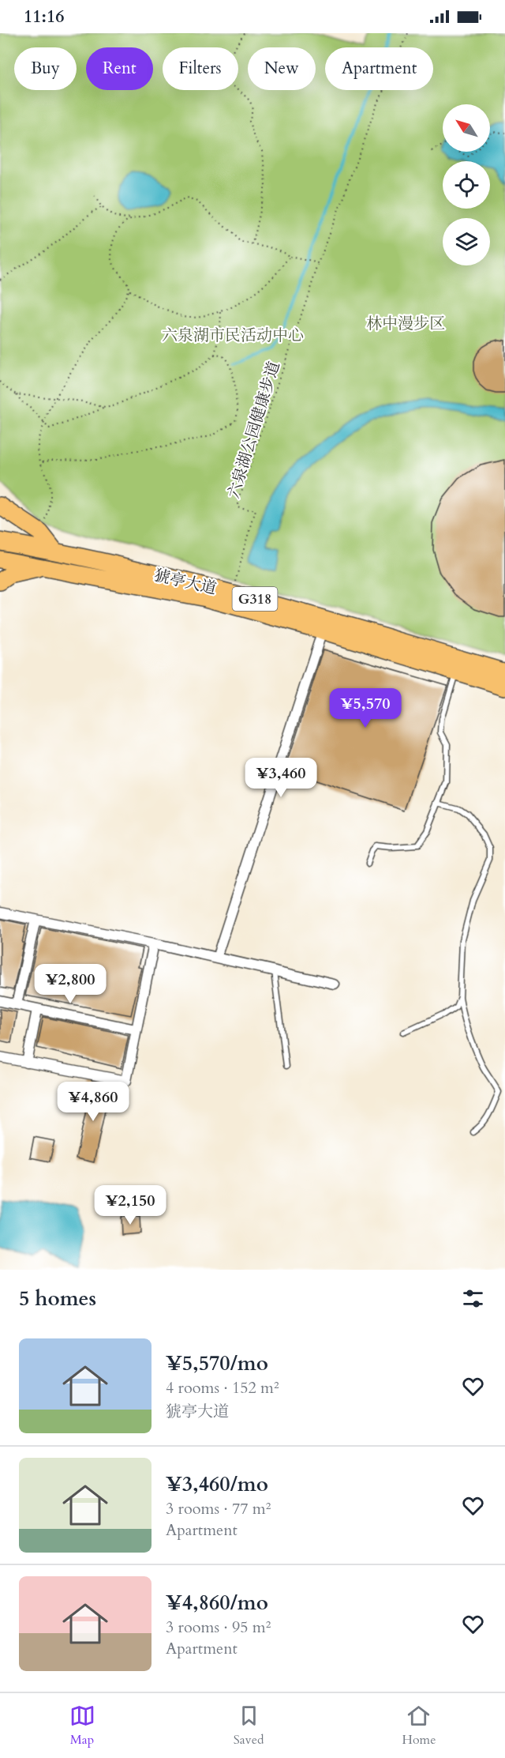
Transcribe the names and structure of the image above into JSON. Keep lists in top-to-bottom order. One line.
{"streets":{"highway":["猇亭大道","G318"],"path":["六泉湖公园健康步道"]},"crossings":[["六泉湖公园健康步道","猇亭大道"]],"parks":["林中漫步区","六泉湖市民活动中心"],"north":"top left","page":{"status":"11:16","chip":["Buy","Rent","Filters","New","Apartment"],"price":["¥5,570","¥3,460","¥2,800","¥4,860","¥2,150"],"heading":"5 homes","list":[{"name":"¥5,570/mo","note":"4 rooms · 152 m² · 猇亭大道"},{"name":"¥3,460/mo","note":"3 rooms · 77 m² · Apartment"},{"name":"¥4,860/mo","note":"3 rooms · 95 m² · Apartment"}],"tabs":["Map","Saved","Home"]}}
